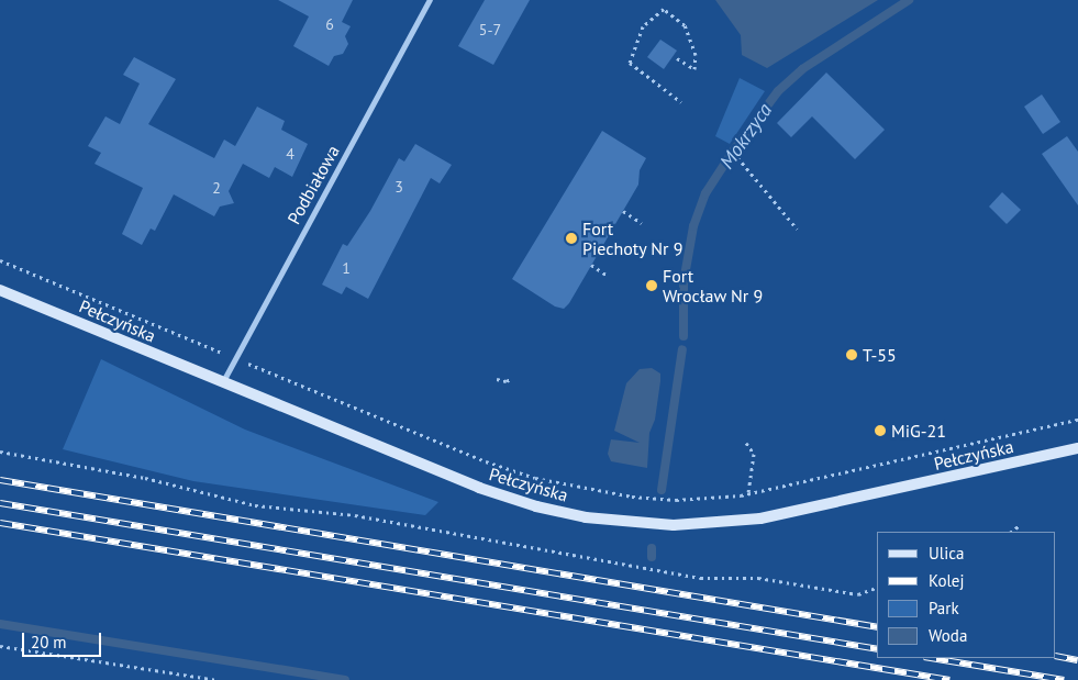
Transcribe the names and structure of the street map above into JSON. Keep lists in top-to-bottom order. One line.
{"streets":{"main road":["Pełczyńska"],"street":["Podbiałowa"]},"crossings":[["Podbiałowa","Pełczyńska"]],"water":["Mokrzyca"],"places":["Fort Piechoty Nr 9","Fort Wrocław Nr 9","T-55","MiG-21"],"house_numbers":["6","5-7","4","3","2","1"],"legend":["Ulica","Kolej","Park","Woda"],"scale_bar":"20 m"}
